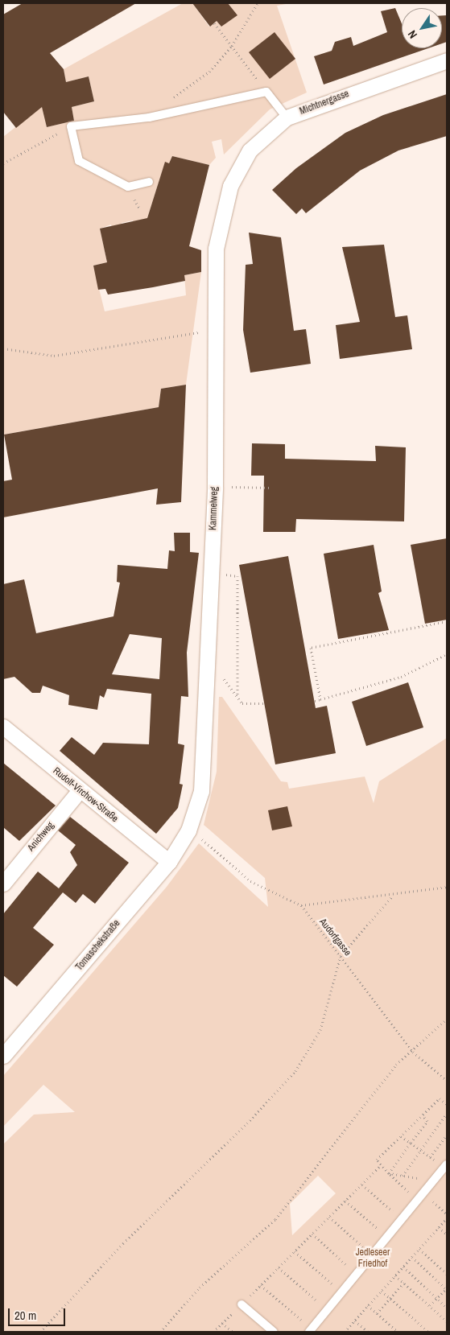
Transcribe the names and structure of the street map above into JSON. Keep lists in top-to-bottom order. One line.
{"streets":{"street":["Michtnergasse","Kammelweg","Rudolf-Virchow-Straße","Anichweg","Tomaschekstraße"],"path":["Audorfgasse"]},"crossings":[["Michtnergasse","Kammelweg"],["Kammelweg","Audorfgasse"],["Kammelweg","Tomaschekstraße"],["Rudolf-Virchow-Straße","Anichweg"],["Rudolf-Virchow-Straße","Tomaschekstraße"],["Audorfgasse","Tomaschekstraße"]],"parks":["Jedleseer Friedhof"],"scale_bar":"20 m","north":"bottom left"}
